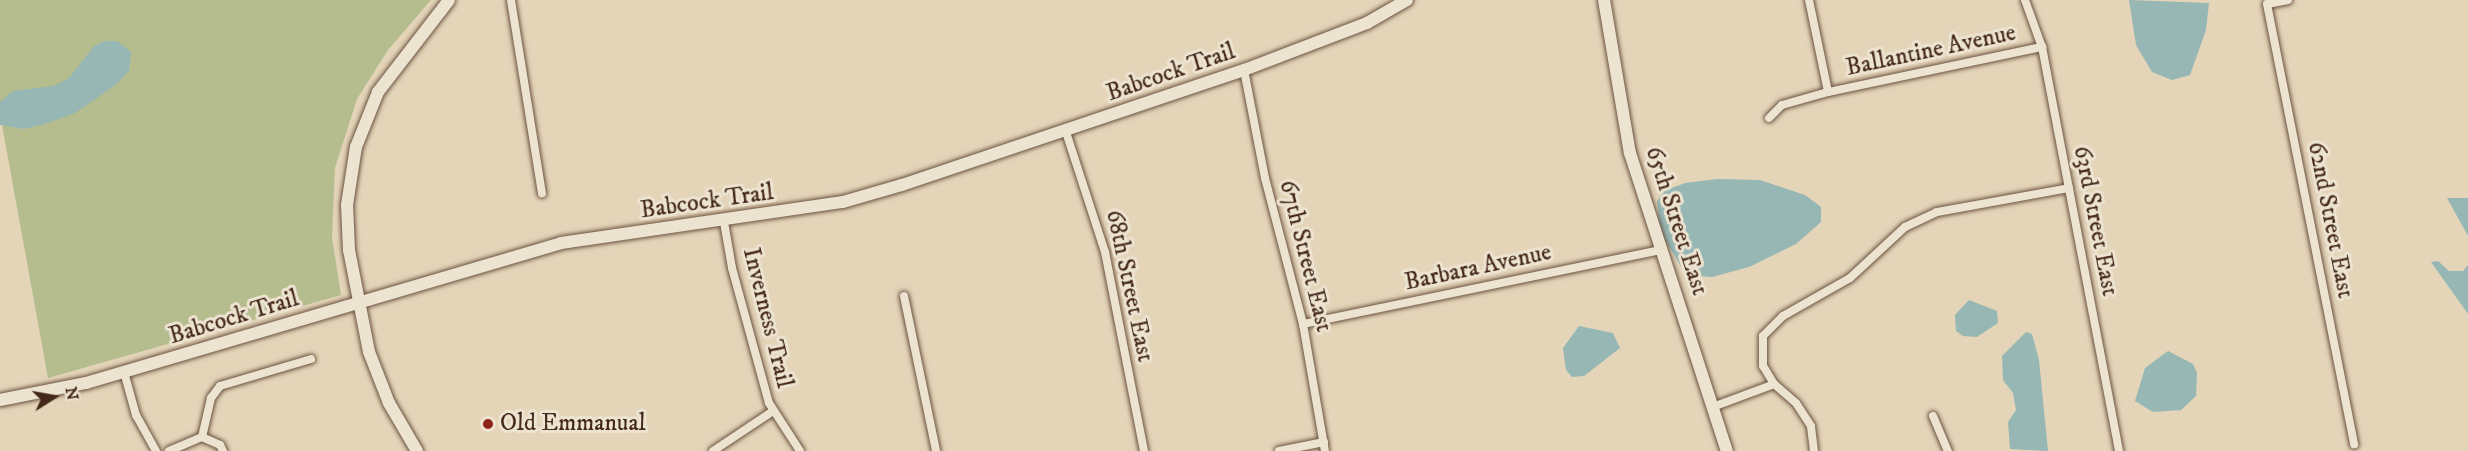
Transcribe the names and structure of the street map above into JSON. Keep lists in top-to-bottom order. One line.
{"streets":{"street":["Ballantine Avenue","Babcock Trail","62nd Street East","65th Street East","63rd Street East","67th Street East","Barbara Avenue","68th Street East","Inverness Trail"]},"crossings":[["Ballantine Avenue","63rd Street East"],["Babcock Trail","67th Street East"],["Babcock Trail","68th Street East"],["Babcock Trail","Inverness Trail"],["65th Street East","Barbara Avenue"],["67th Street East","Barbara Avenue"]],"places":["Old Emmanual"],"north":"right"}
